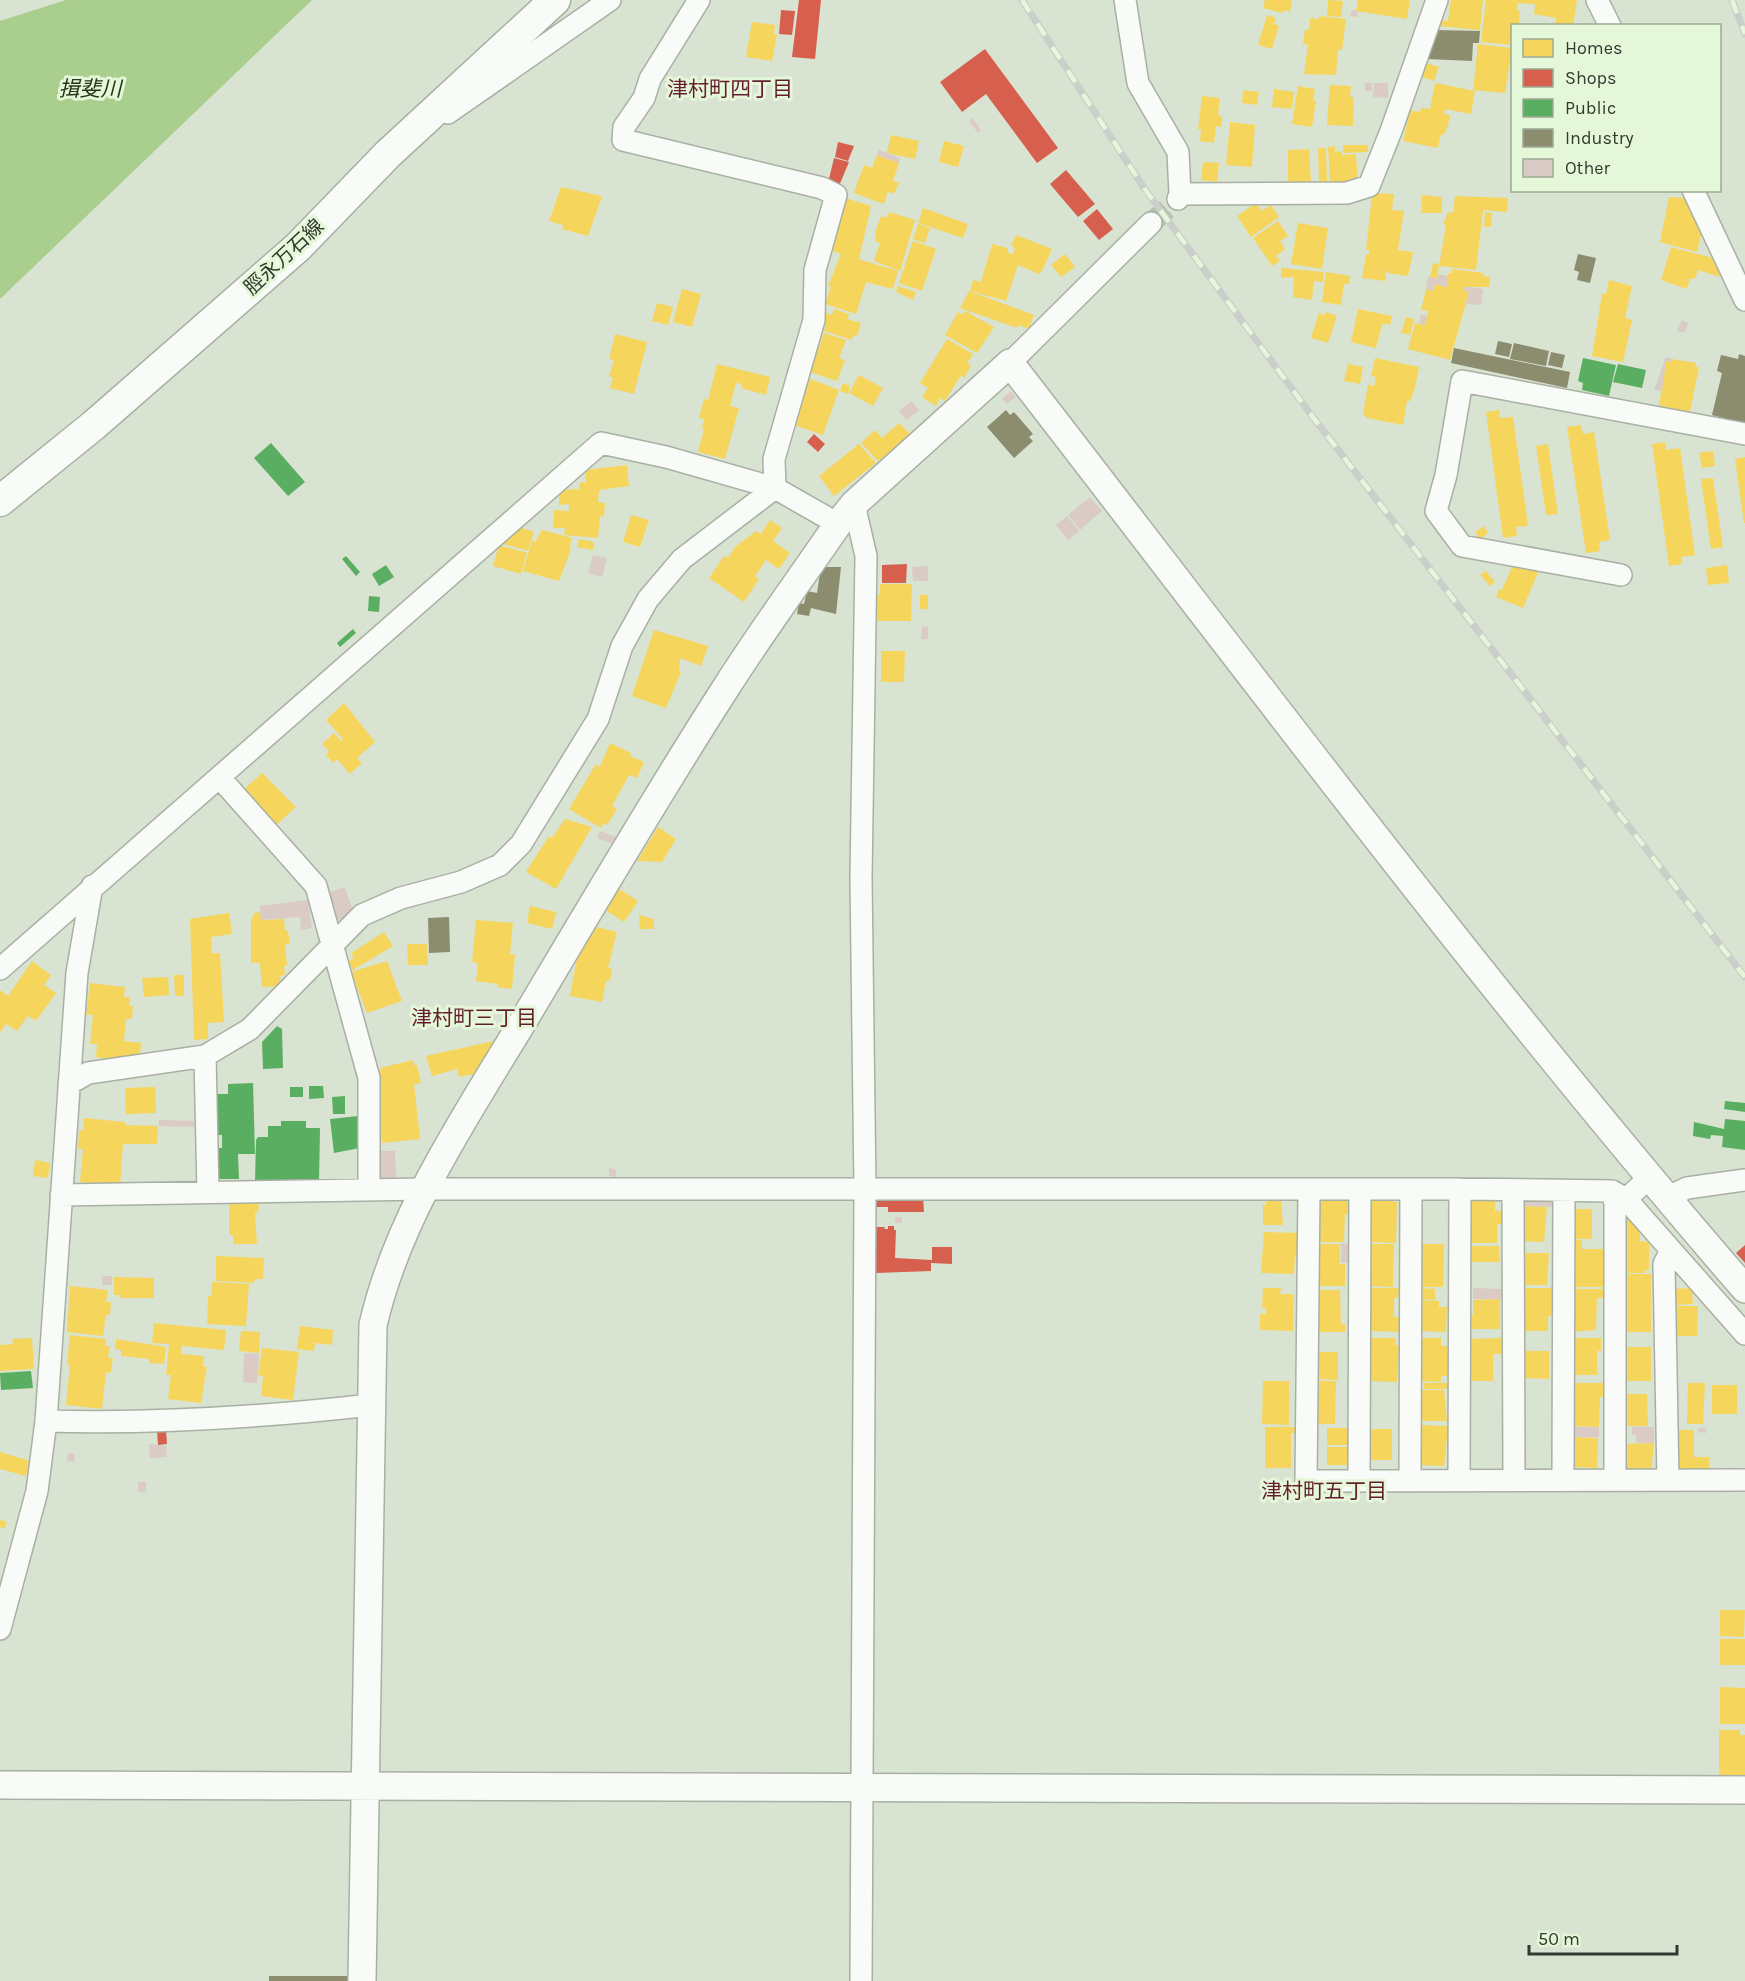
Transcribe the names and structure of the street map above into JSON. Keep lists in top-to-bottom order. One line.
{"streets":{"main road":["脛永万石線"]},"districts":["津村町四丁目","津村町三丁目","津村町五丁目"],"water":["揖斐川"],"legend":["Homes","Shops","Public","Industry","Other"],"scale_bar":"50 m"}
